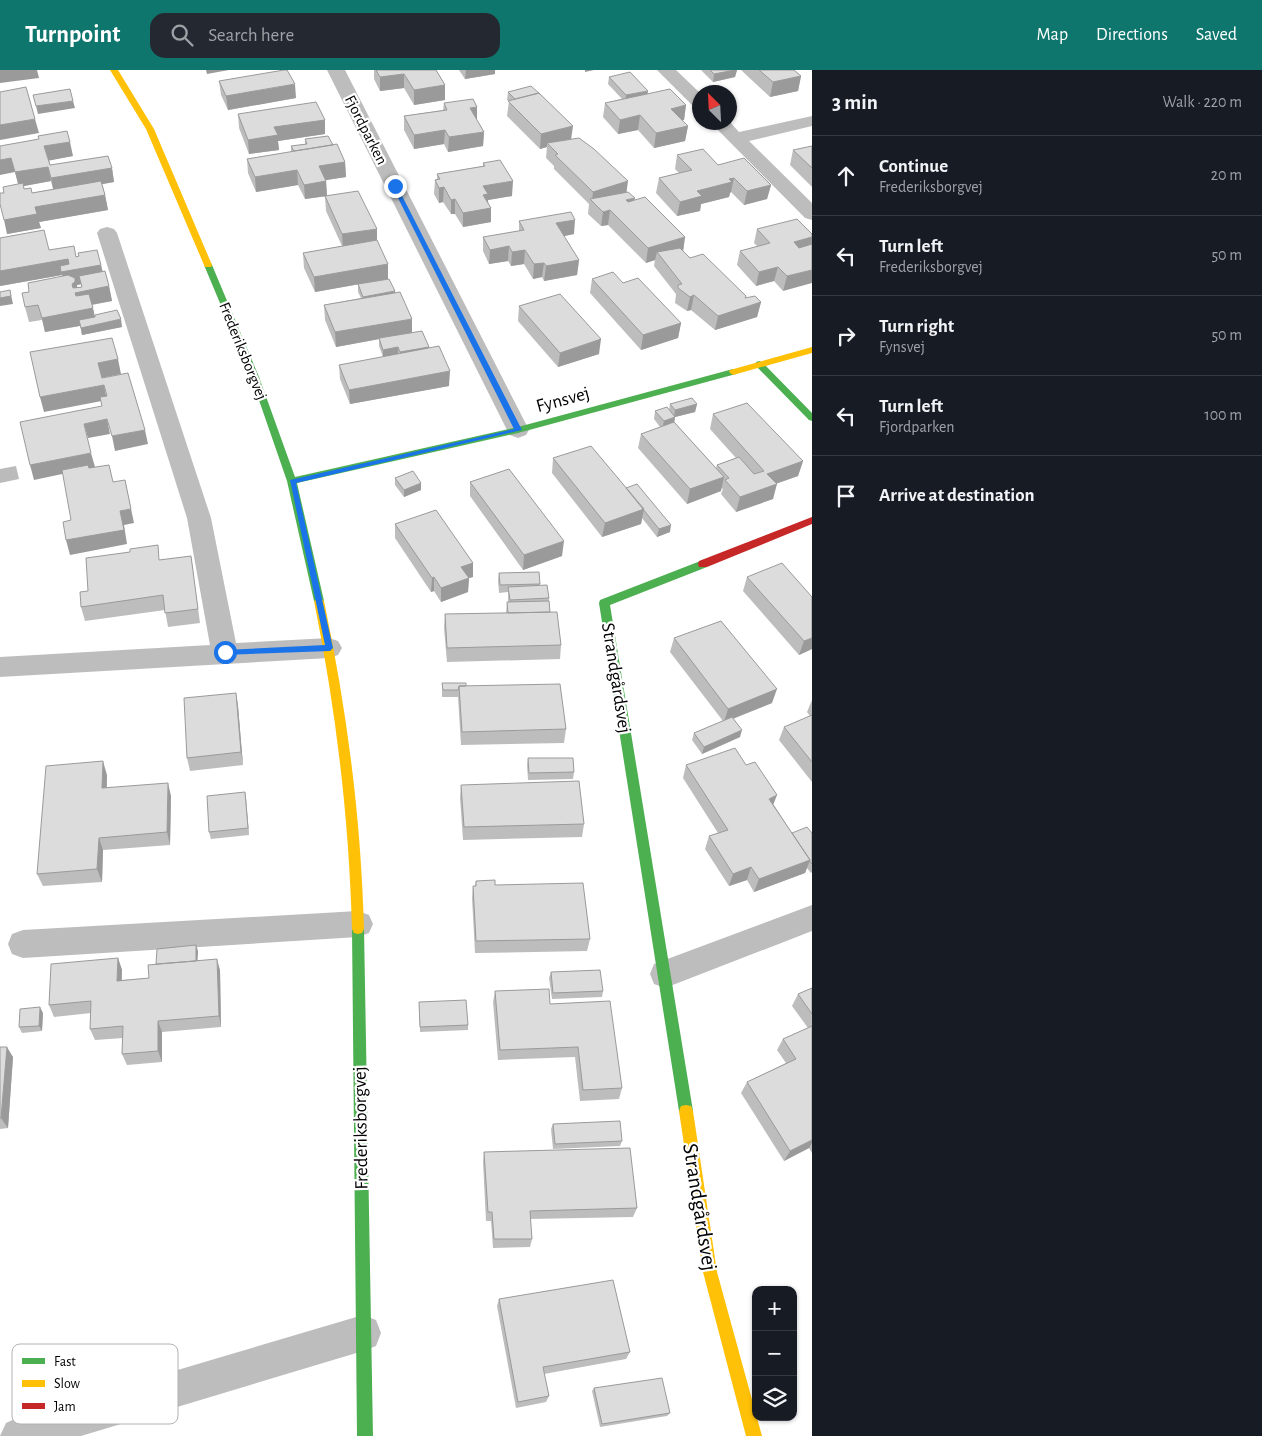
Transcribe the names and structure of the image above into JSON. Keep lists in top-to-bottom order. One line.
{"streets":{"street":["Fjordparken","Frederiksborgvej","Fynsvej","Strandgårdsvej"]},"crossings":[["Fjordparken","Fynsvej"],["Frederiksborgvej","Fynsvej"]],"legend":["Fast","Slow","Jam"],"north":"top left","page":{"header":"Turnpoint","search":"Search here","nav":["Map","Directions","Saved"],"heading":["3 min","Walk · 220 m"],"list":[["Continue","Frederiksborgvej","20 m"],["Turn left","Frederiksborgvej","50 m"],["Turn right","Fynsvej","50 m"],["Turn left","Fjordparken","100 m"],"Arrive at destination"],"map_buttons":["+","−"]}}
